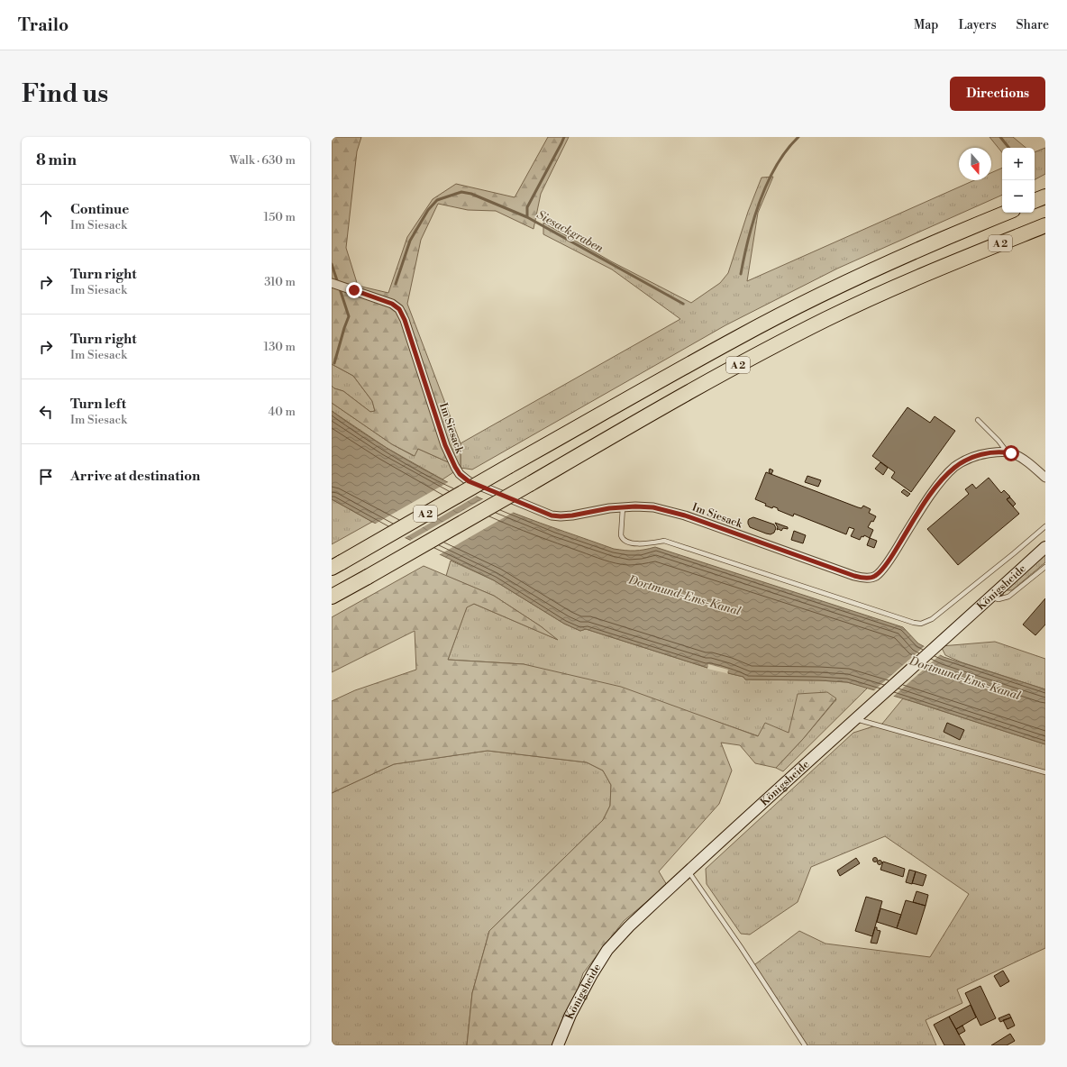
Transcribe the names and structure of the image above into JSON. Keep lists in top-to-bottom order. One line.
{"streets":{"highway":["A 2"],"main road":["Königsheide"],"street":["Im Siesack"]},"water":["Siesackgraben","Dortmund-Ems-Kanal"],"north":"bottom","page":{"header":"Trailo","nav":["Map","Layers","Share"],"buttons":"Directions","title":"Find us","heading":["8 min","Walk · 630 m"],"map_buttons":["+","−"],"list":[["Continue","Im Siesack","150 m"],["Turn right","Im Siesack","310 m"],["Turn right","Im Siesack","130 m"],["Turn left","Im Siesack","40 m"],"Arrive at destination"]}}
